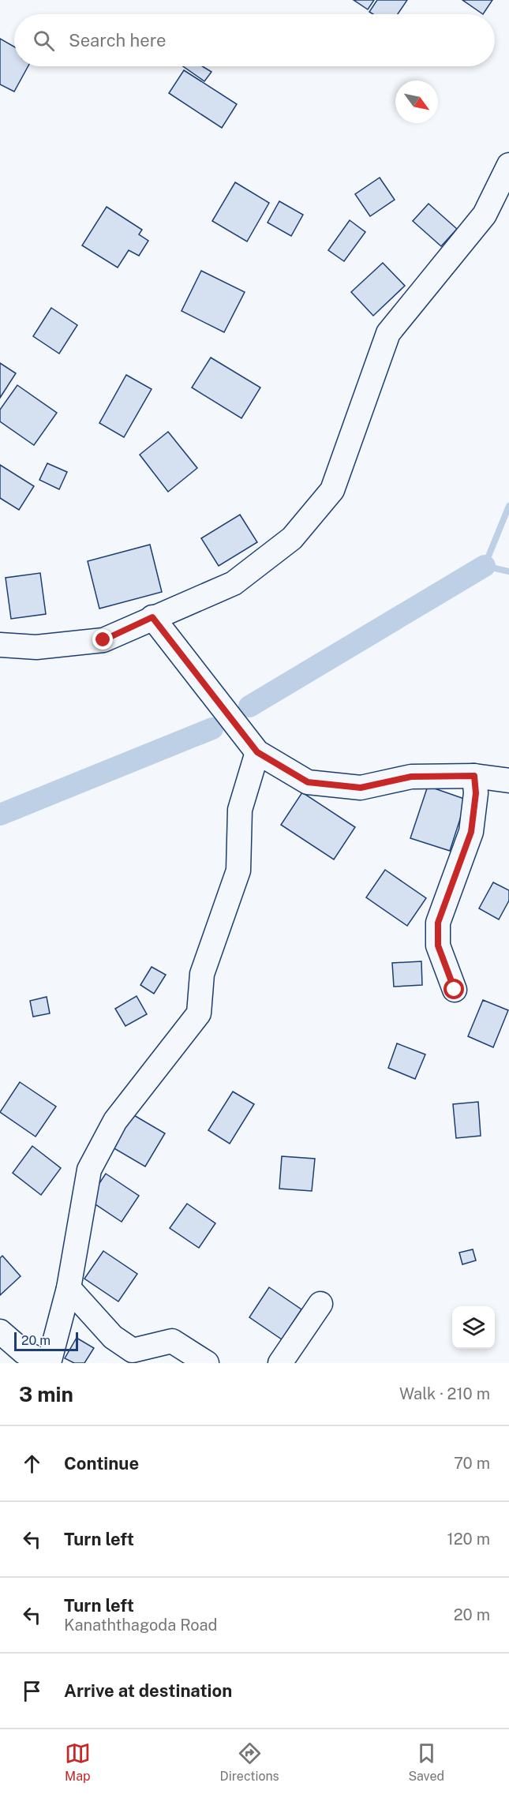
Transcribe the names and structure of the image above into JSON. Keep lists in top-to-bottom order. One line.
{"scale_bar":"20 m","north":"bottom right","page":{"search":"Search here","scale":"20 m","heading":["3 min","Walk · 210 m"],"list":[["Continue","70 m"],["Turn left","120 m"],["Turn left","Kanaththagoda Road","20 m"],"Arrive at destination"],"nav":["Map","Directions","Saved"]}}
